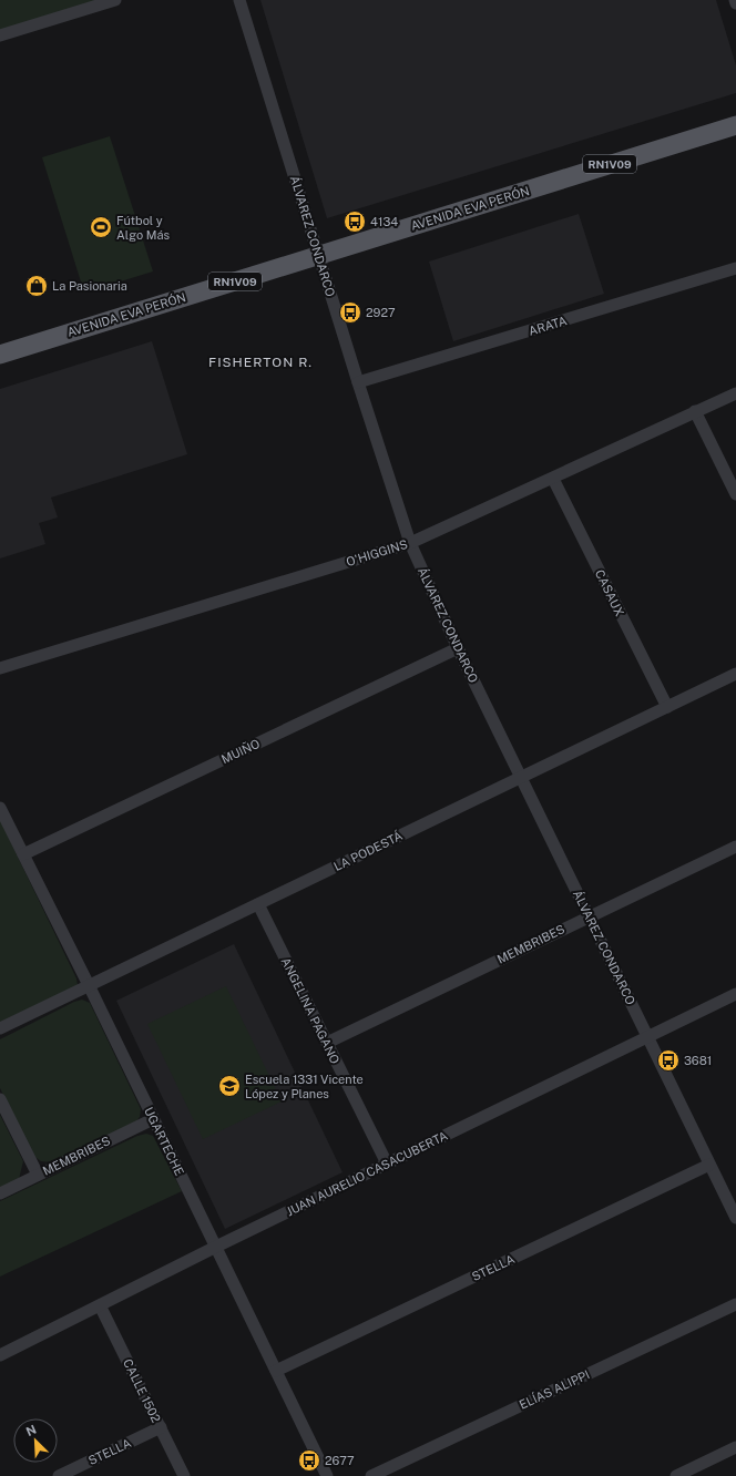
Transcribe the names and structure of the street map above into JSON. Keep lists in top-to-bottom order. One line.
{"streets":{"main road":["RN1V09","AVENIDA EVA PERÓN"],"street":["ÁLVAREZ CONDARCO","ARATA","O'HIGGINS","CASAUX","MUIÑO","LA PODESTÁ","MEMBRIBES","ANGELINA PAGANO","UGARTECHE","JUAN AURELIO CASACUBERTA","STELLA","ELÍAS ALIPPI","CALLE 1502"]},"crossings":[["AVENIDA EVA PERÓN","ÁLVAREZ CONDARCO"],["ÁLVAREZ CONDARCO","ARATA"],["ÁLVAREZ CONDARCO","O'HIGGINS"],["ÁLVAREZ CONDARCO","MUIÑO"],["ÁLVAREZ CONDARCO","LA PODESTÁ"],["ÁLVAREZ CONDARCO","MEMBRIBES"],["ÁLVAREZ CONDARCO","JUAN AURELIO CASACUBERTA"],["ÁLVAREZ CONDARCO","STELLA"],["O'HIGGINS","CASAUX"],["CASAUX","LA PODESTÁ"],["MUIÑO","UGARTECHE"],["LA PODESTÁ","ANGELINA PAGANO"],["LA PODESTÁ","UGARTECHE"],["MEMBRIBES","ANGELINA PAGANO"],["MEMBRIBES","UGARTECHE"],["ANGELINA PAGANO","JUAN AURELIO CASACUBERTA"],["UGARTECHE","JUAN AURELIO CASACUBERTA"],["UGARTECHE","STELLA"],["JUAN AURELIO CASACUBERTA","CALLE 1502"],["STELLA","CALLE 1502"]],"districts":["FISHERTON R."],"places":{"bus stop":["4134","2927","3681","2677"],"sports":["Fútbol y Algo Más"],"shop":["La Pasionaria"],"school or university":["Escuela 1331 Vicente López y Planes"]},"north":"top left"}
